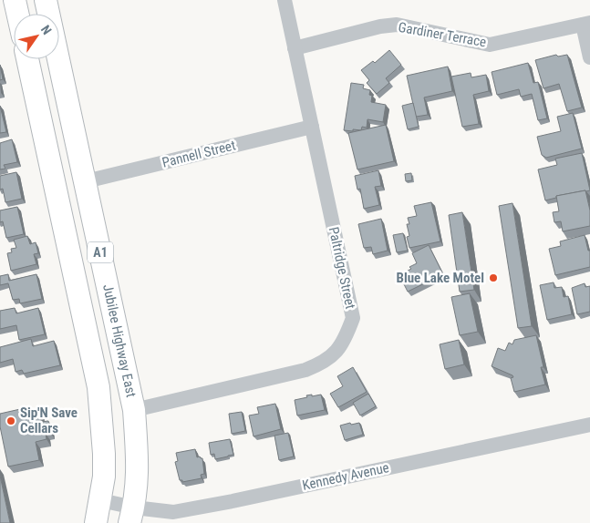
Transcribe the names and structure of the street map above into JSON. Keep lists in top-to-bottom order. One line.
{"streets":{"highway":["A1","Jubilee Highway East"],"street":["Gardiner Terrace","Pannell Street","Paltridge Street","Kennedy Avenue"]},"crossings":[["Gardiner Terrace","Paltridge Street"],["Pannell Street","Paltridge Street"],["Pannell Street","Jubilee Highway East"],["A1","Kennedy Avenue"],["Paltridge Street","Jubilee Highway East"],["Jubilee Highway East","Kennedy Avenue"]],"places":["Blue Lake Motel","Sip'N Save Cellars"],"north":"top right"}
